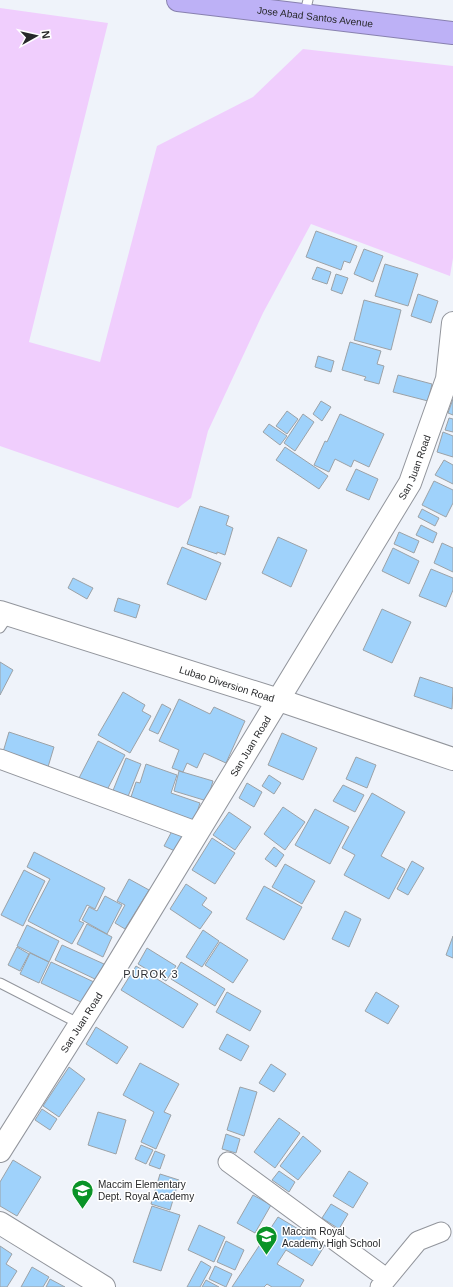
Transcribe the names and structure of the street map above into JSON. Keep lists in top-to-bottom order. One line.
{"streets":{"highway":["Jose Abad Santos Avenue"],"street":["San Juan Road","Lubao Diversion Road"]},"crossings":[["San Juan Road","Lubao Diversion Road"]],"districts":["PUROK 3"],"places":{"school or university":["Maccim Elementary Dept. Royal Academy","Maccim Royal Academy High School"]},"north":"right"}
